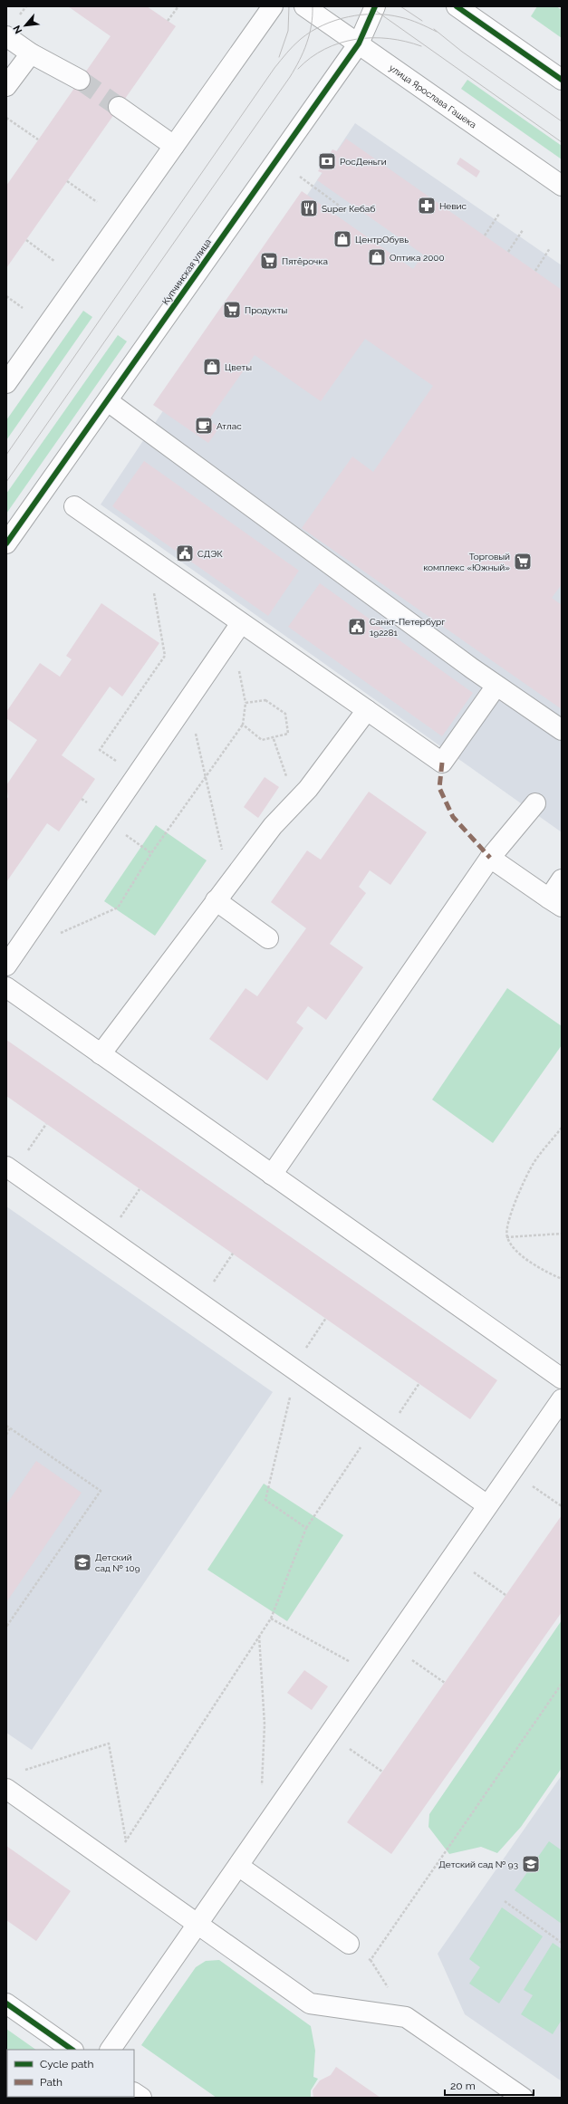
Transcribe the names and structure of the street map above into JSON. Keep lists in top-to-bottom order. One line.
{"streets":{"street":["улица Ярослава Гашека","Купчинская улица"]},"crossings":[["улица Ярослава Гашека","Купчинская улица"]],"places":{"bank":["РосДеньги"],"pharmacy":["Невис"],"restaurant":["Super Кебаб"],"shop":["ЦентрОбувь","Оптика 2000","Цветы"],"supermarket":["Пятёрочка","Продукты","Торговый комплекс «Южный»"],"cafe":["Атлас"],"public building":["СДЭК","Санкт-Петербург 192281"],"school or university":["Детский сад № 109","Детский сад № 93"]},"legend":["Cycle path","Path"],"scale_bar":"20 m","north":"bottom left"}
